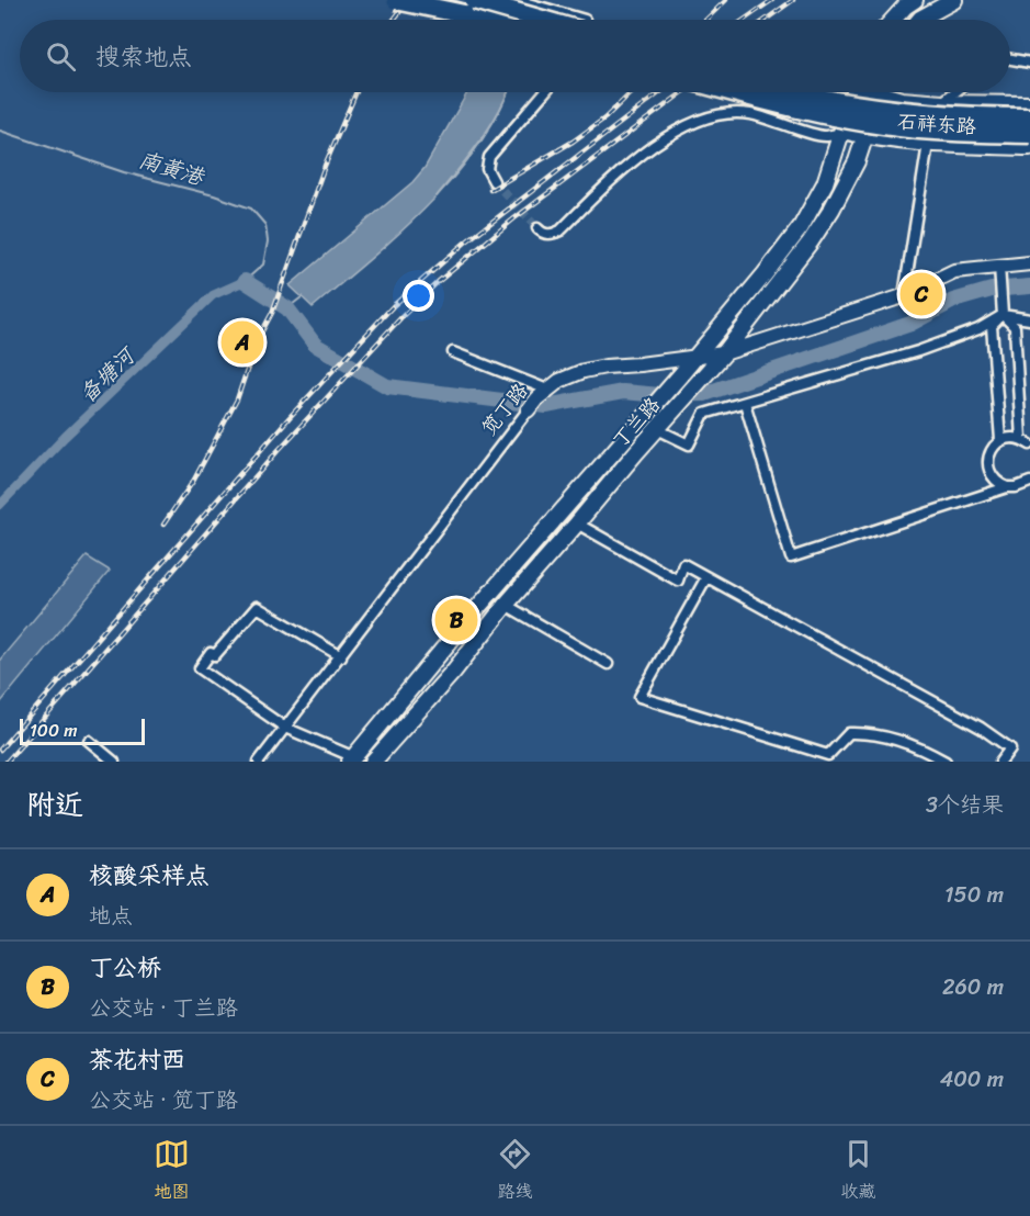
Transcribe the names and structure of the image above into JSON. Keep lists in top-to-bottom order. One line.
{"streets":{"main road":["丁兰路"],"street":["石祥东路","笕丁路"]},"crossings":[["石祥东路","丁兰路"],["笕丁路","丁兰路"]],"water":["南黄港","备塘河"],"scale_bar":"100 m","page":{"search":"搜索地点","pins":["C","A","B"],"scale":"100 m","heading":["附近","3个结果"],"list":[{"mark":"A","name":"核酸采样点","note":"地点","value":"150 m"},{"mark":"B","name":"丁公桥","note":"公交站 · 丁兰路","value":"260 m"},{"mark":"C","name":"茶花村西","note":"公交站 · 笕丁路","value":"400 m"}],"nav":["地图","路线","收藏"]}}
